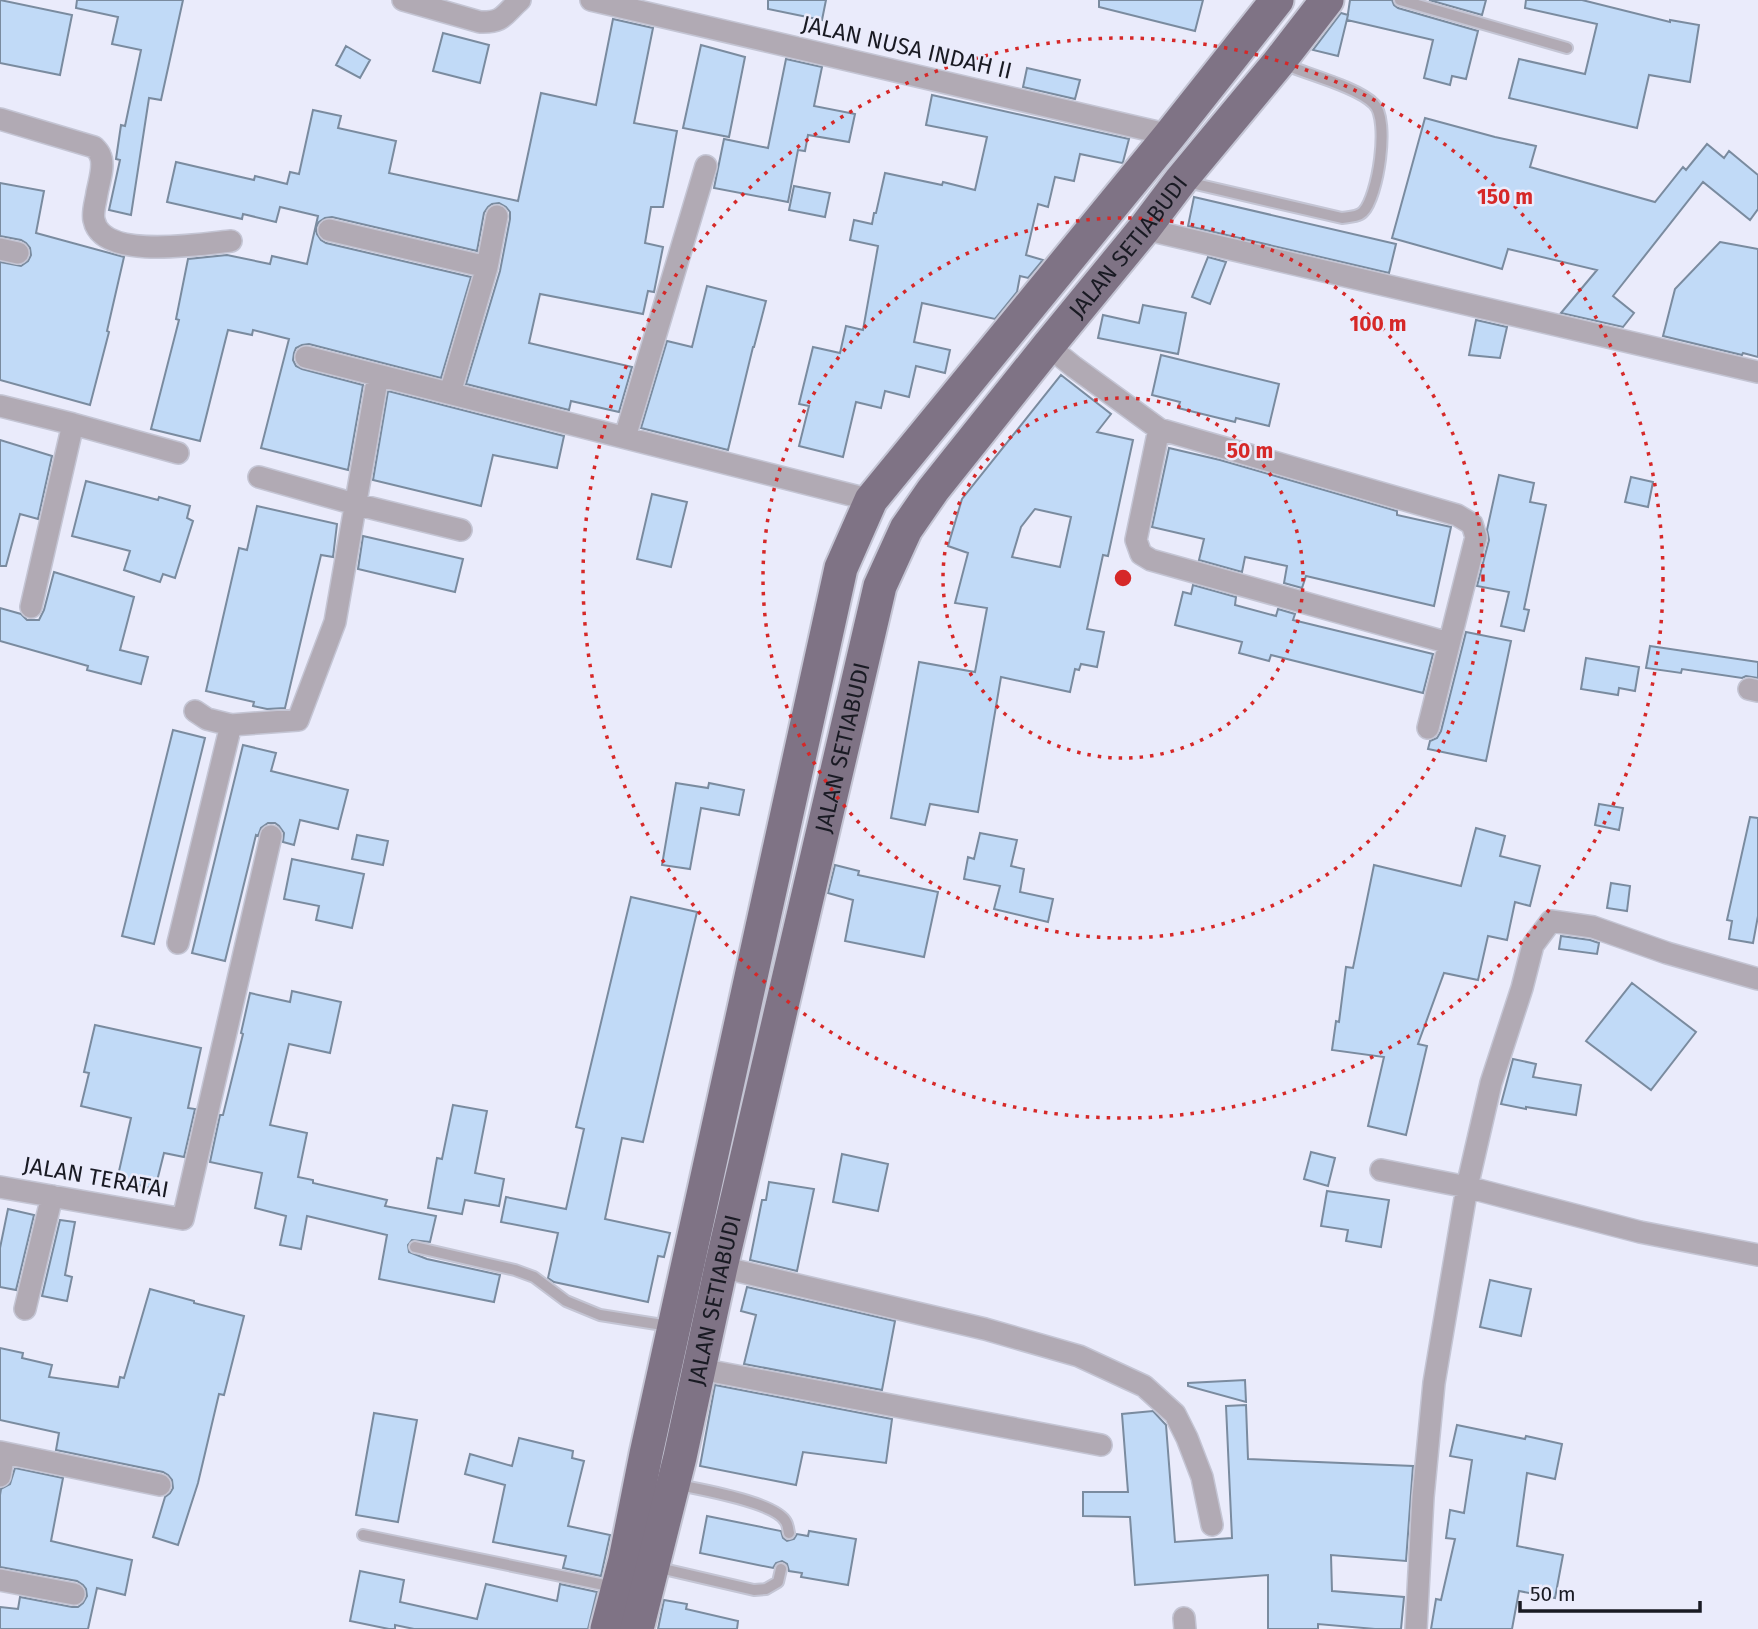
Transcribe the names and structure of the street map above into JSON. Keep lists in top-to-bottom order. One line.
{"streets":{"main road":["JALAN SETIABUDI"],"street":["JALAN NUSA INDAH II","JALAN TERATAI"]},"crossings":[["JALAN NUSA INDAH II","JALAN SETIABUDI"]],"scale_bar":"50 m","rings":["150 m","100 m","50 m"]}
